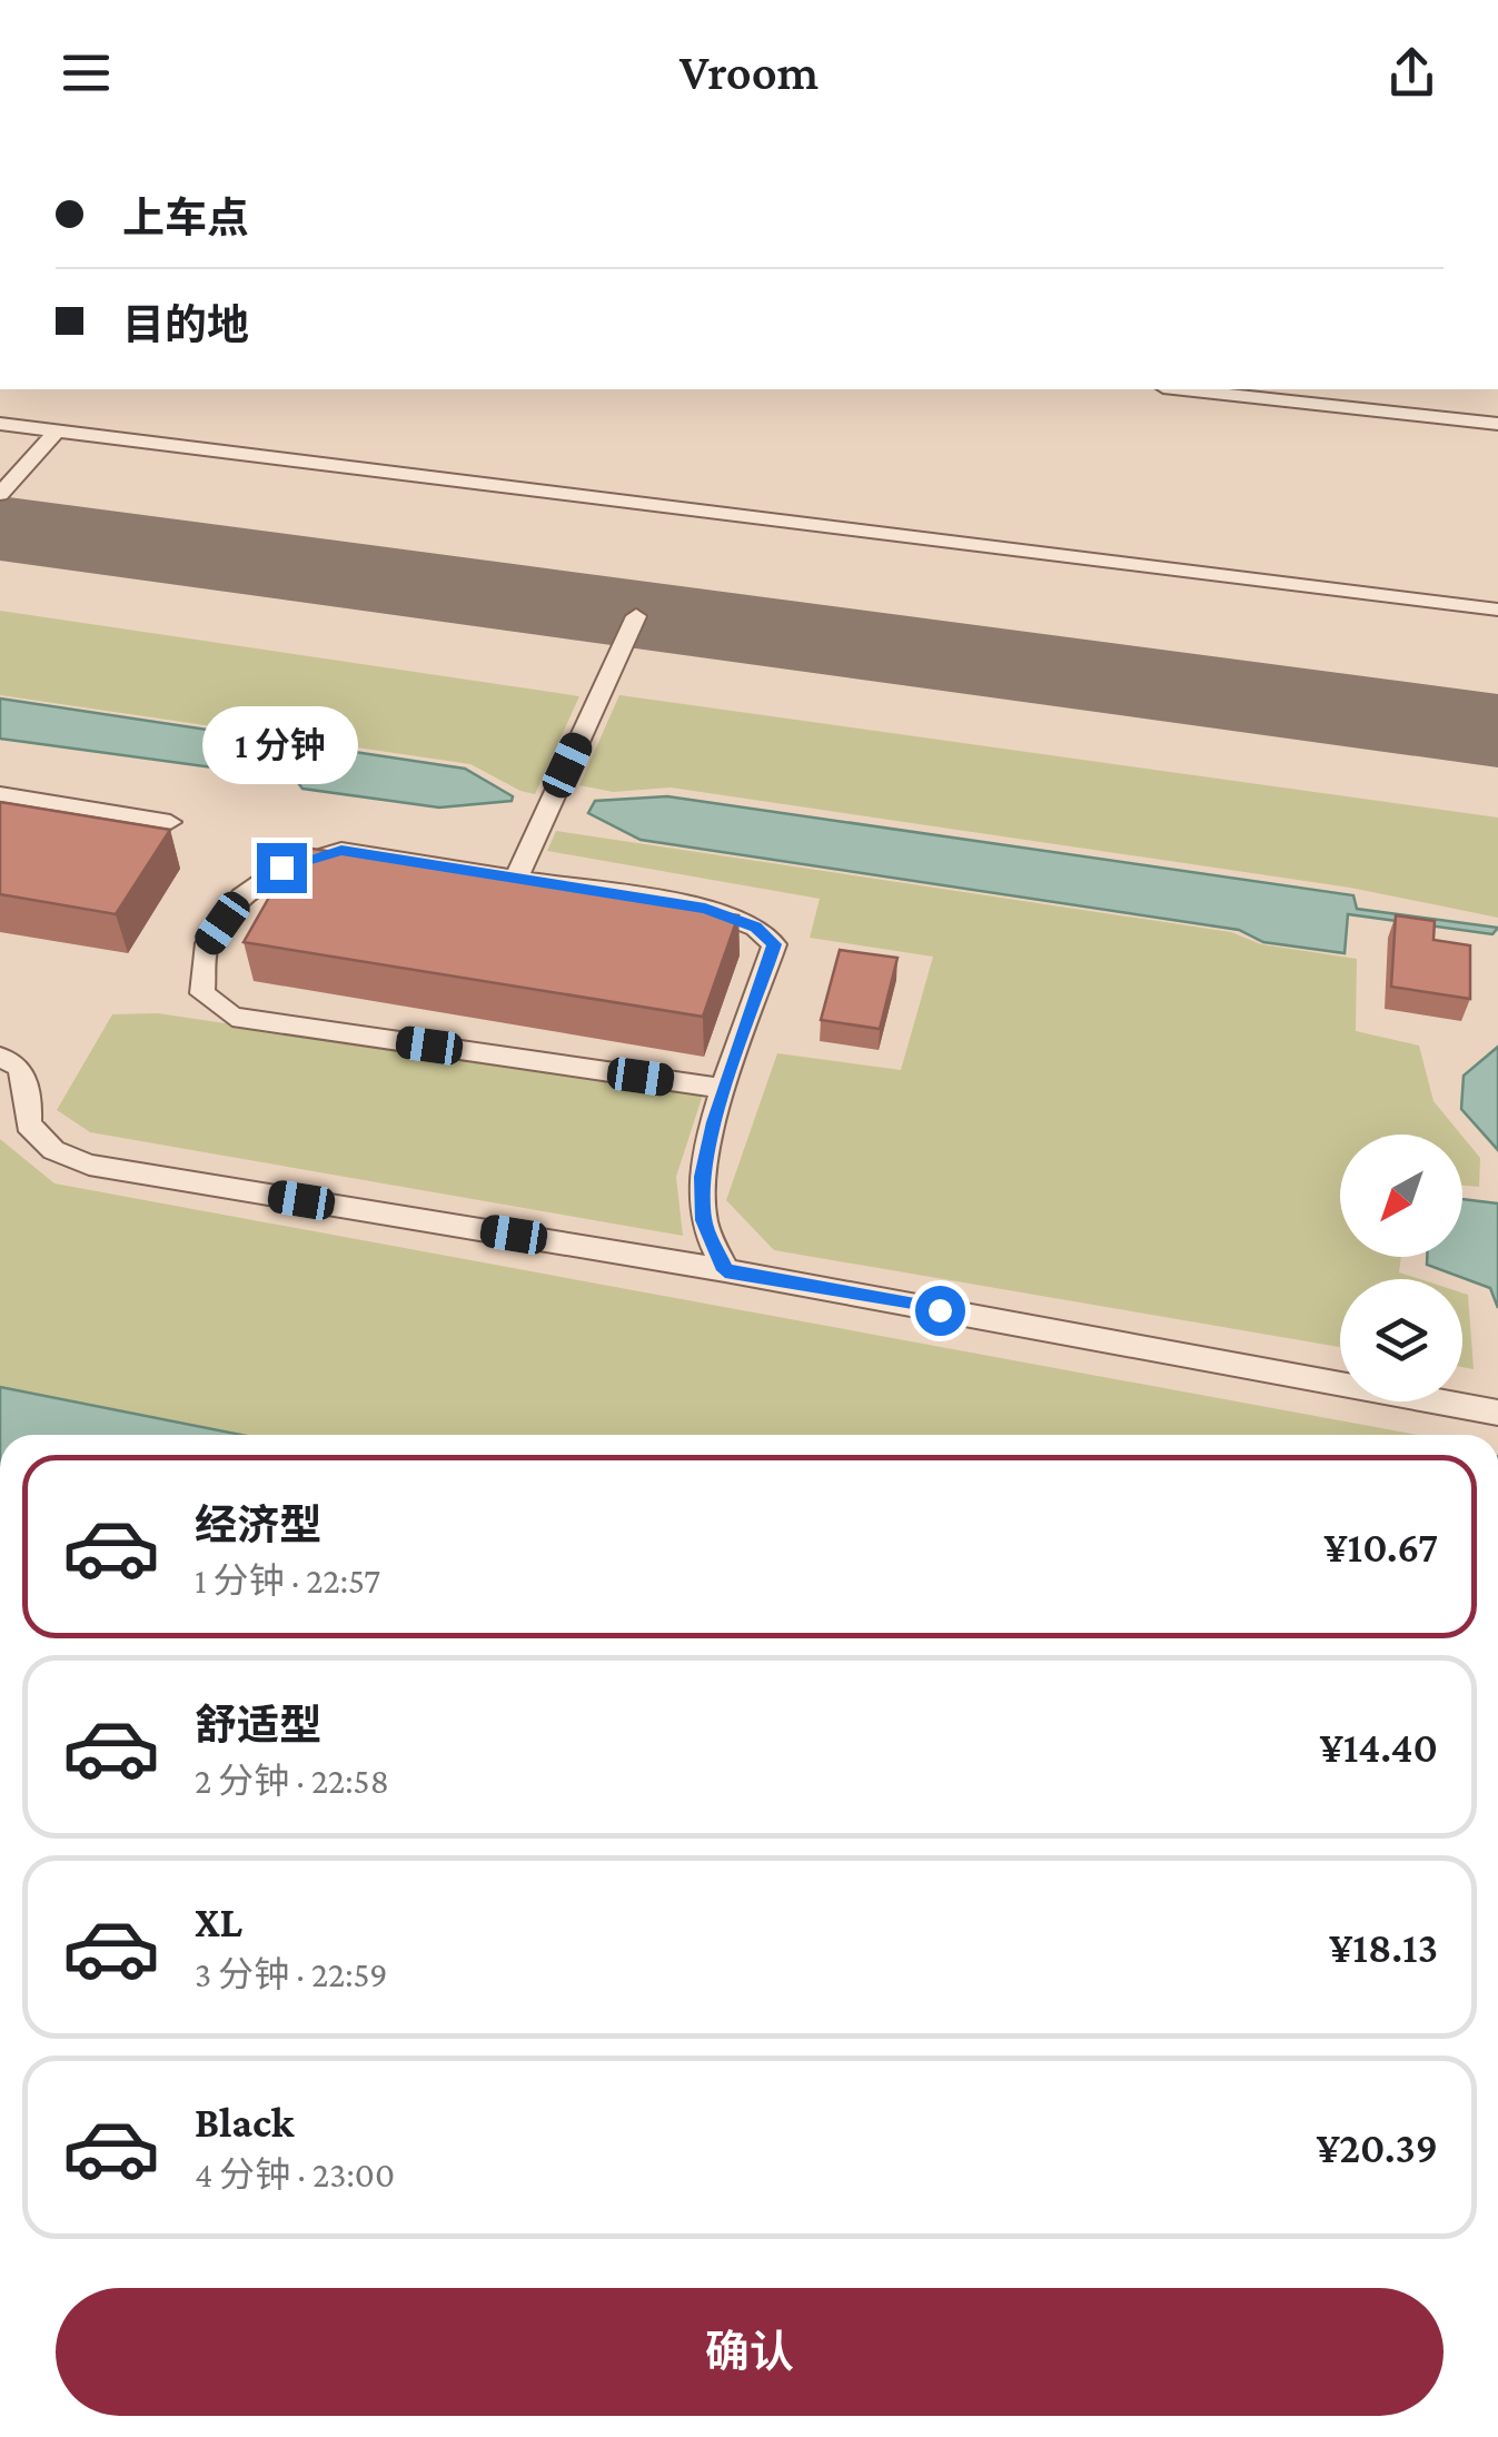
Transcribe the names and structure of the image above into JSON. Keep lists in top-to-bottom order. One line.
{"north":"bottom left","page":{"header":"Vroom","banner":["上车点","目的地"],"bubble":"1 分钟","list":[{"name":"经济型","note":"1 分钟 · 22:57","value":"¥10.67"},{"name":"舒适型","note":"2 分钟 · 22:58","value":"¥14.40"},{"name":"XL","note":"3 分钟 · 22:59","value":"¥18.13"},{"name":"Black","note":"4 分钟 · 23:00","value":"¥20.39"}],"buttons":"确认"}}
